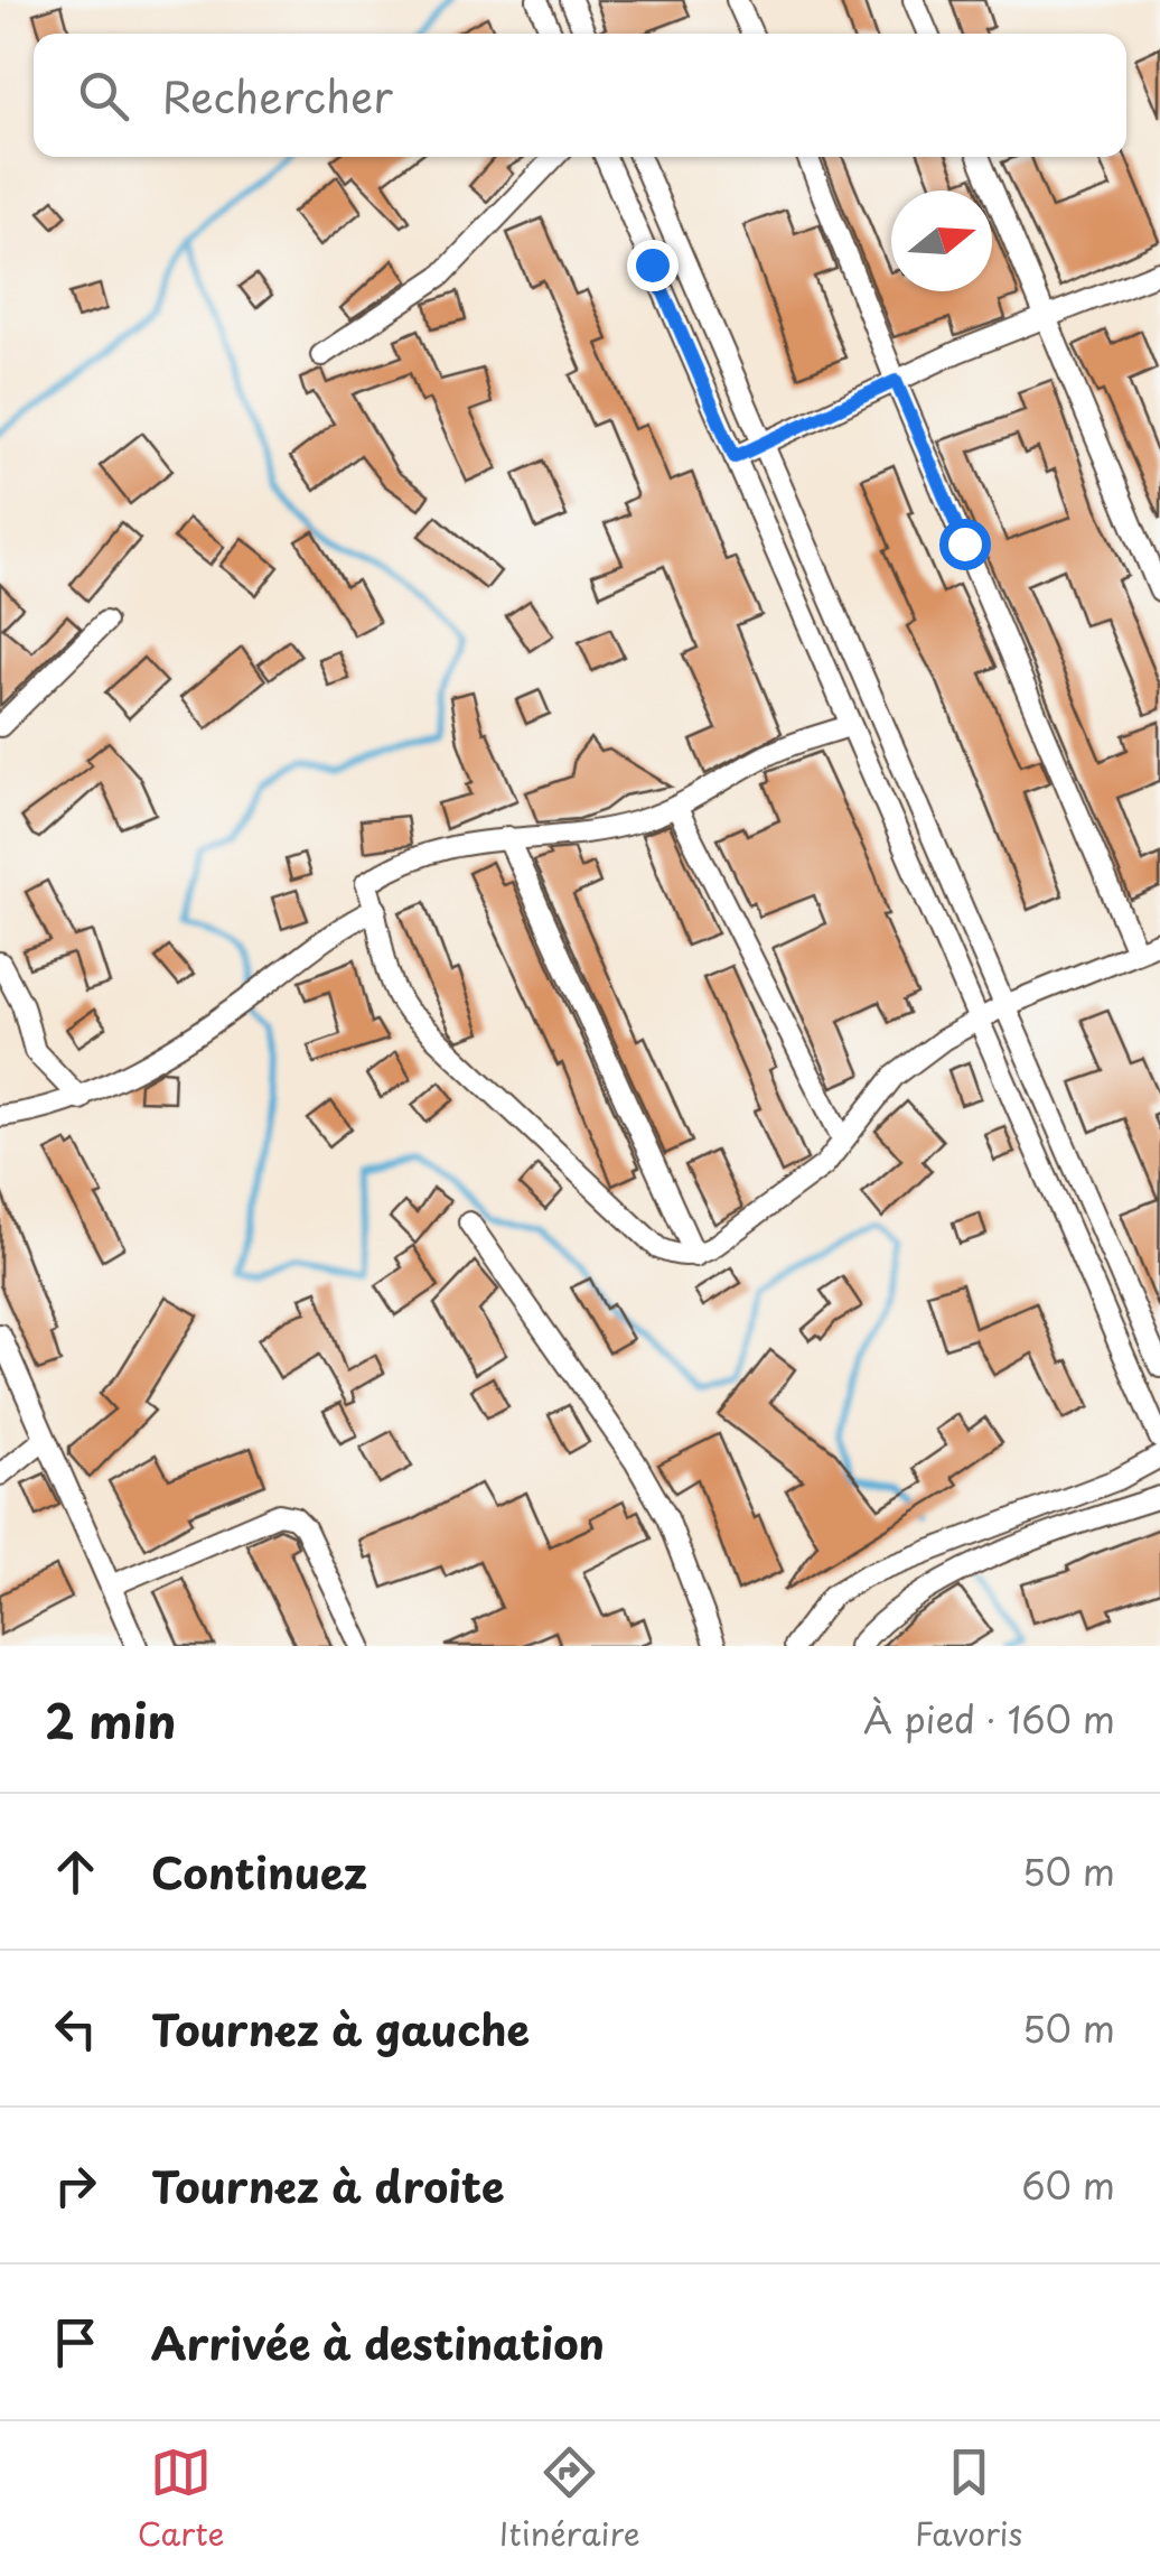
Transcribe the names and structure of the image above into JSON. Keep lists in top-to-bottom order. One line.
{"north":"right","page":{"search":"Rechercher","heading":["2 min","À pied · 160 m"],"list":[["Continuez","50 m"],["Tournez à gauche","50 m"],["Tournez à droite","60 m"],"Arrivée à destination"],"nav":["Carte","Itinéraire","Favoris"]}}
